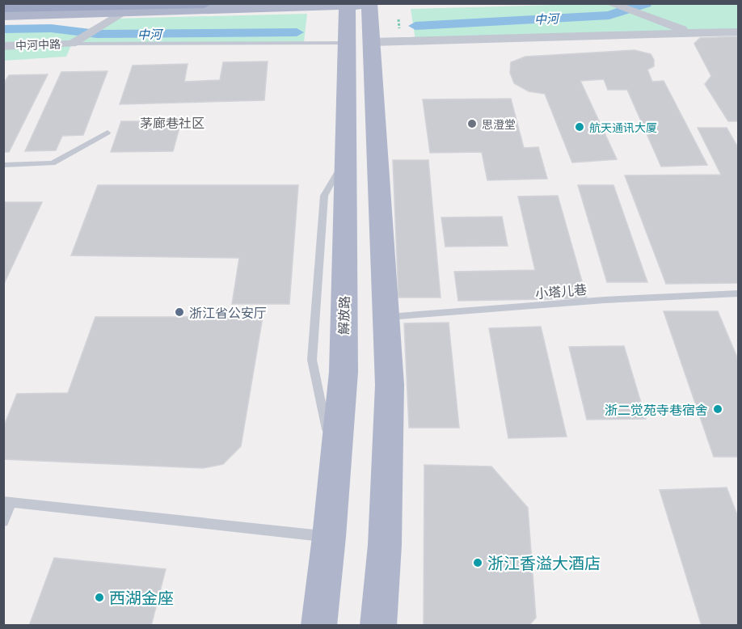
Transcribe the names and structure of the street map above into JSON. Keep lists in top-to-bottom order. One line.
{"streets":{"main road":["解放路"],"street":["中河中路"],"lane":["小塔儿巷"]},"crossings":[["小塔儿巷","解放路"]],"districts":["茅廊巷社区"],"water":["中河"],"places":["思澄堂","航天通讯大厦","浙江省公安厅","浙二觉苑寺巷宿舍","浙江香溢大酒店","西湖金座"]}
